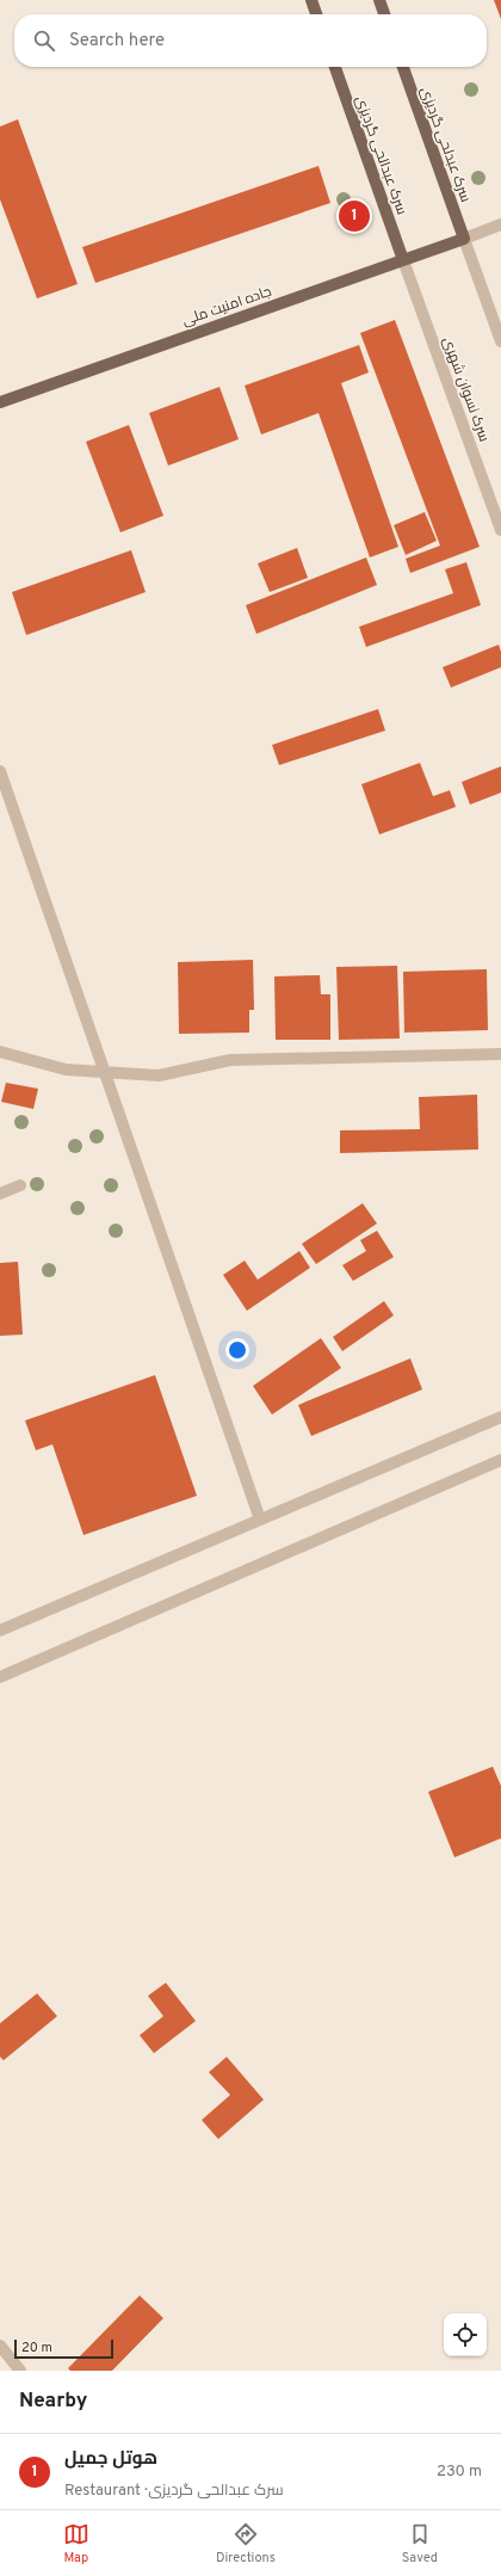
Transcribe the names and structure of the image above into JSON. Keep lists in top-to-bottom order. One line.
{"streets":{"main road":["سرک عبدلحی گردیزی","سرک عبدالحی گردیزی","جاده امنیت ملی"],"street":["سرک نسوان شهری"]},"crossings":[["سرک عبدلحی گردیزی","جاده امنیت ملی"],["سرک عبدالحی گردیزی","جاده امنیت ملی"],["سرک عبدالحی گردیزی","سرک نسوان شهری"],["جاده امنیت ملی","سرک نسوان شهری"]],"scale_bar":"20 m","page":{"search":"Search here","pins":"1","scale":"20 m","heading":"Nearby","list":[{"mark":"1","name":"هوتل جمیل","note":"Restaurant · سرک عبدالحی گردیزی","value":"230 m"}],"nav":["Map","Directions","Saved"]}}
